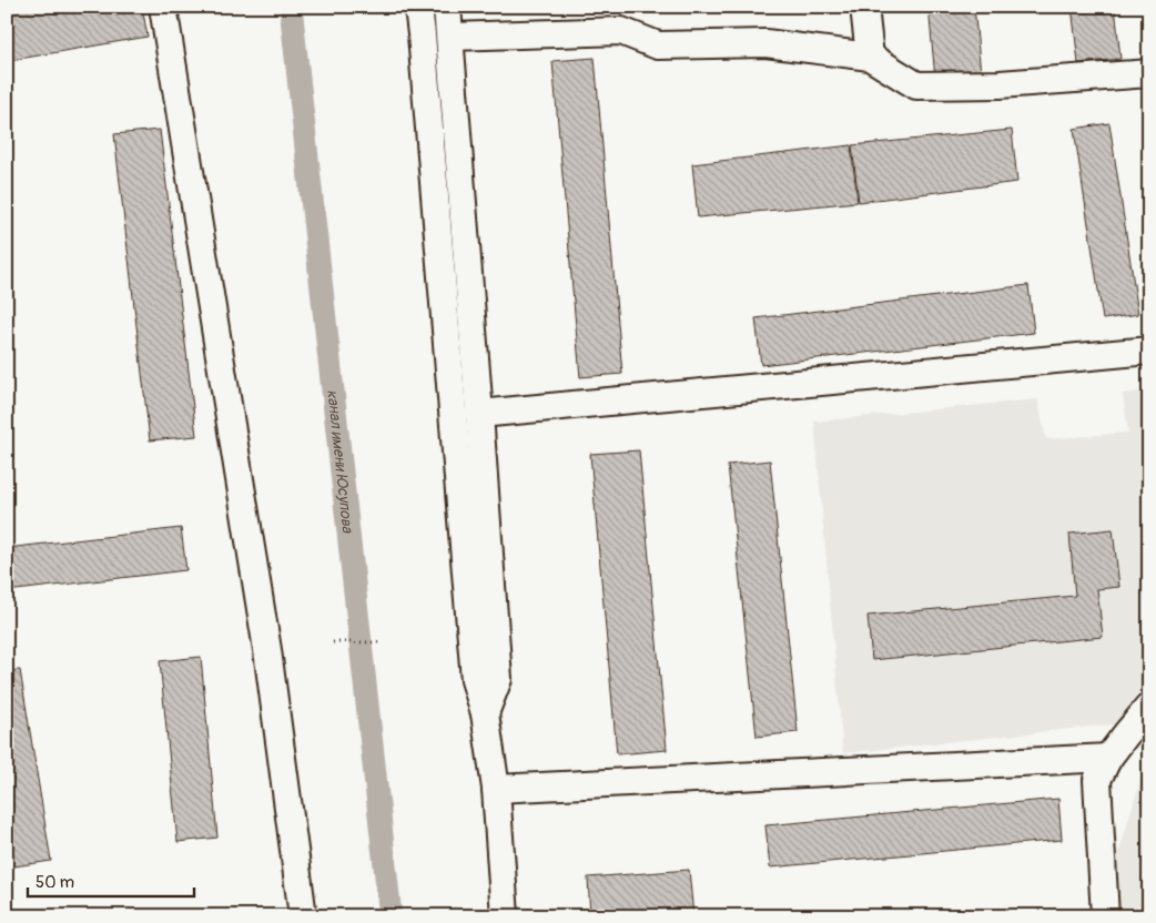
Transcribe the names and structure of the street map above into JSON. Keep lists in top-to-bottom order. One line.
{"water":["канал имени Юсупова"],"scale_bar":"50 m"}
